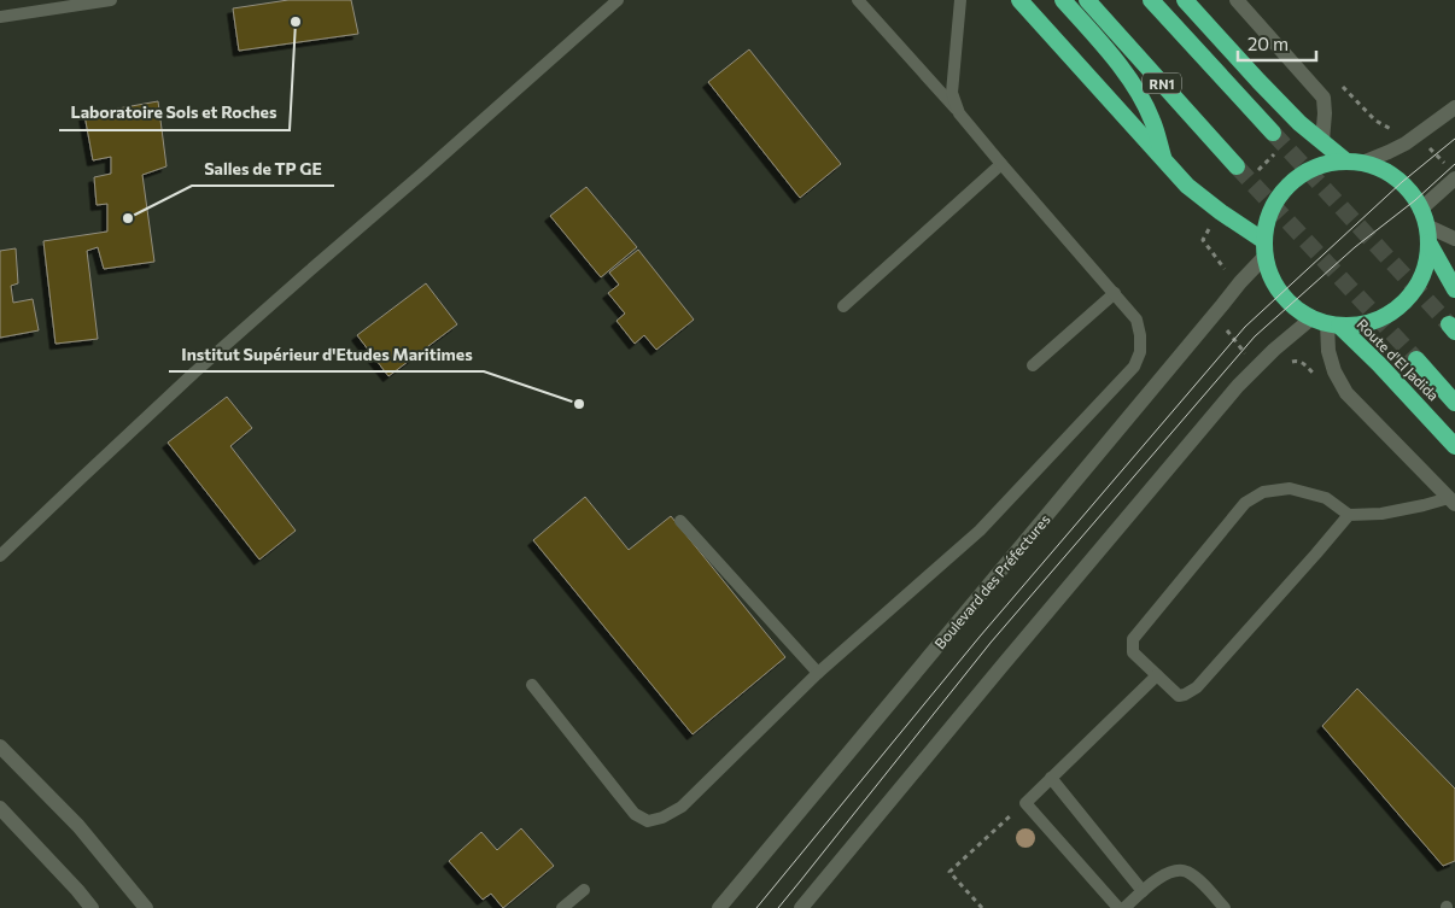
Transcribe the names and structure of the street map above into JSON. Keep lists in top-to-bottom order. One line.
{"streets":{"highway":["RN1","Route d'El Jadida"],"street":["Boulevard des Préfectures"]},"crossings":[["Route d'El Jadida","Boulevard des Préfectures"]],"places":["Laboratoire Sols et Roches","Salles de TP GE","Institut Supérieur d'Etudes Maritimes"],"scale_bar":"20 m"}
